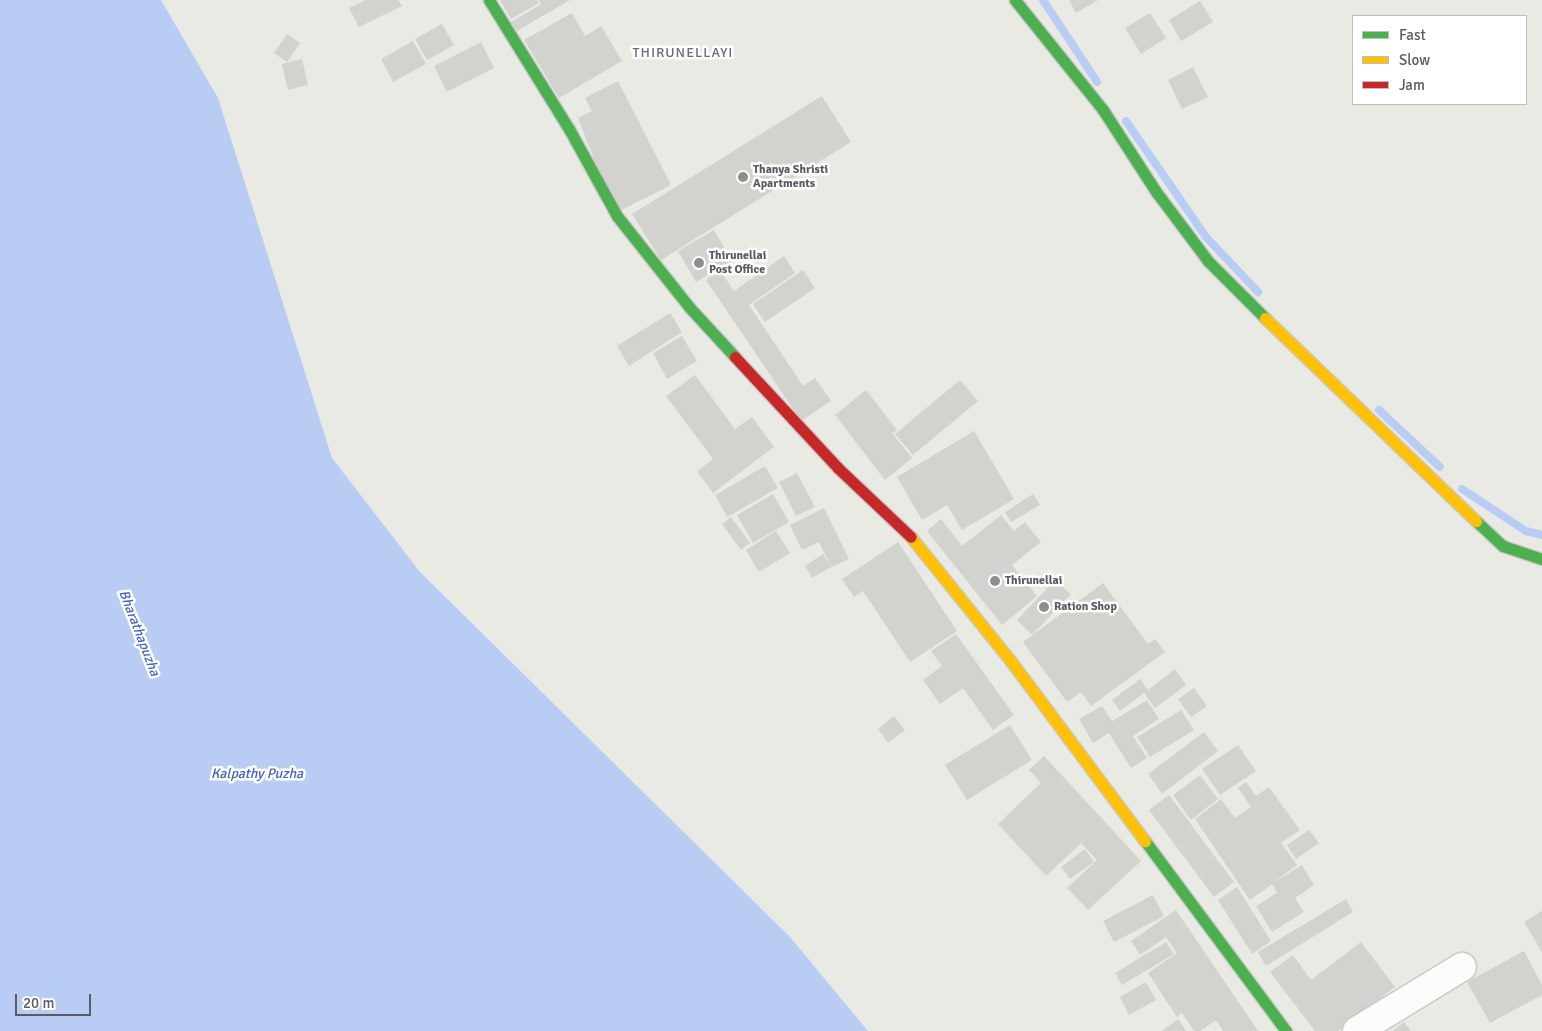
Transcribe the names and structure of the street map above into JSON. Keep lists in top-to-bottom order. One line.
{"districts":["THIRUNELLAYI"],"water":["Bharathapuzha","Kalpathy Puzha"],"places":["Thanya Shristi Apartments","Thirunellai Post Office","Thirunellai","Ration Shop"],"legend":["Fast","Slow","Jam"],"scale_bar":"20 m"}
